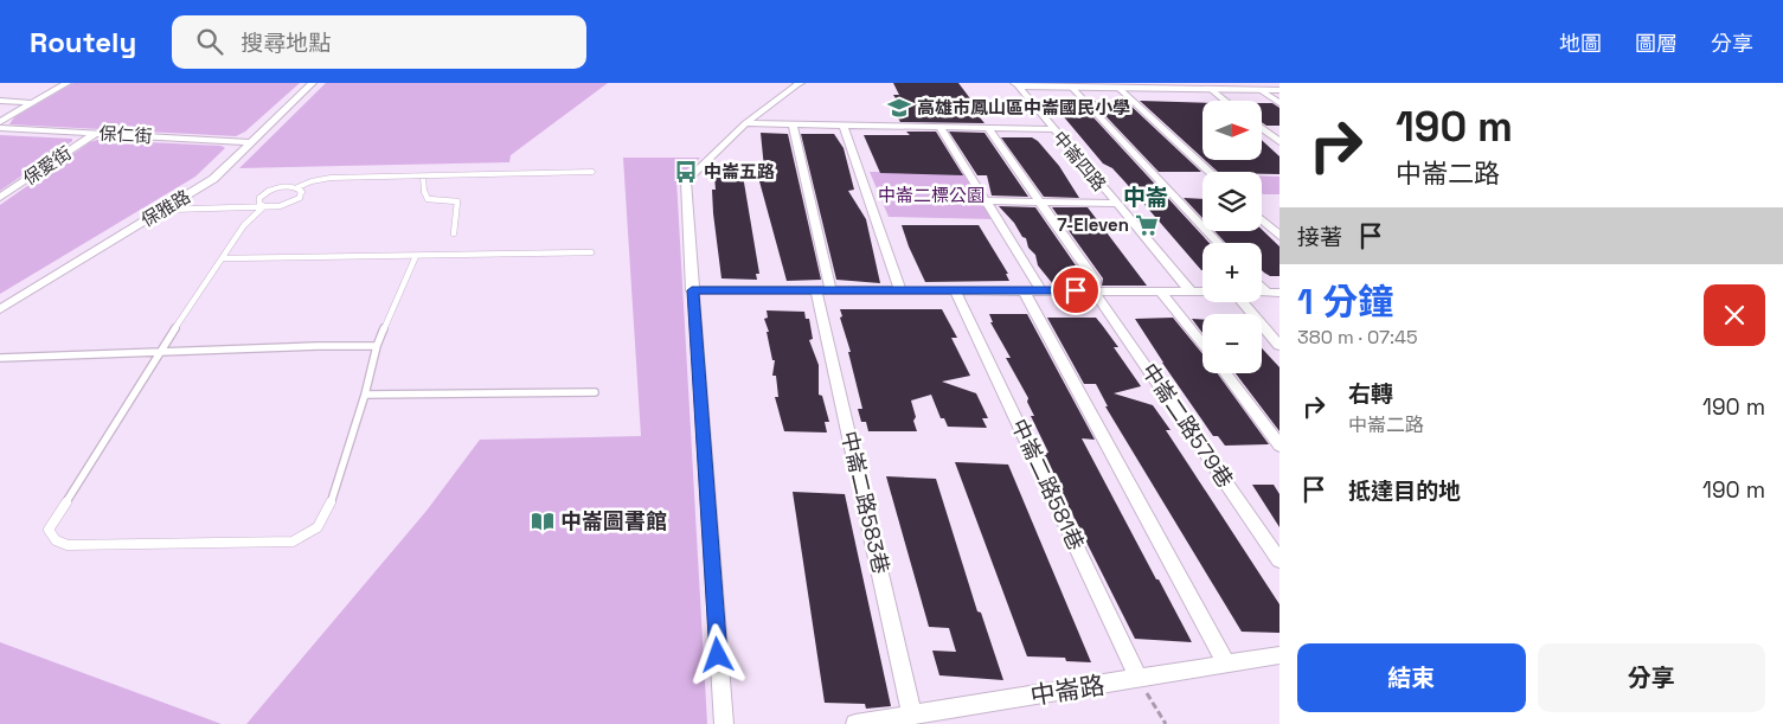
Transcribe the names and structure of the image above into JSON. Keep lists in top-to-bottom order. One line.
{"streets":{"street":["保仁街","中崙四路","保愛街","保雅路","中崙二路579巷","中崙二路581巷","中崙二路583巷","中崙路"]},"crossings":[["保仁街","保愛街"],["保仁街","保雅路"],["中崙二路581巷","中崙路"],["中崙二路583巷","中崙路"]],"districts":["中崙"],"parks":["中崙二標公園"],"places":{"school or university":["高雄市鳳山區中崙國民小學"],"bus stop":["中崙五路"],"supermarket":["7-Eleven"],"library":["中崙圖書館"]},"north":"right","page":{"header":"Routely","search":"搜尋地點","nav":["地圖","圖層","分享"],"turn":["190 m","中崙二路"],"map_buttons":["+","−"],"then":"接著","heading":["1 分鐘","380 m · 07:45"],"list":[{"name":"右轉","note":"中崙二路","value":"190 m"},{"name":"抵達目的地","value":"190 m"}],"buttons":["結束","分享"]}}
